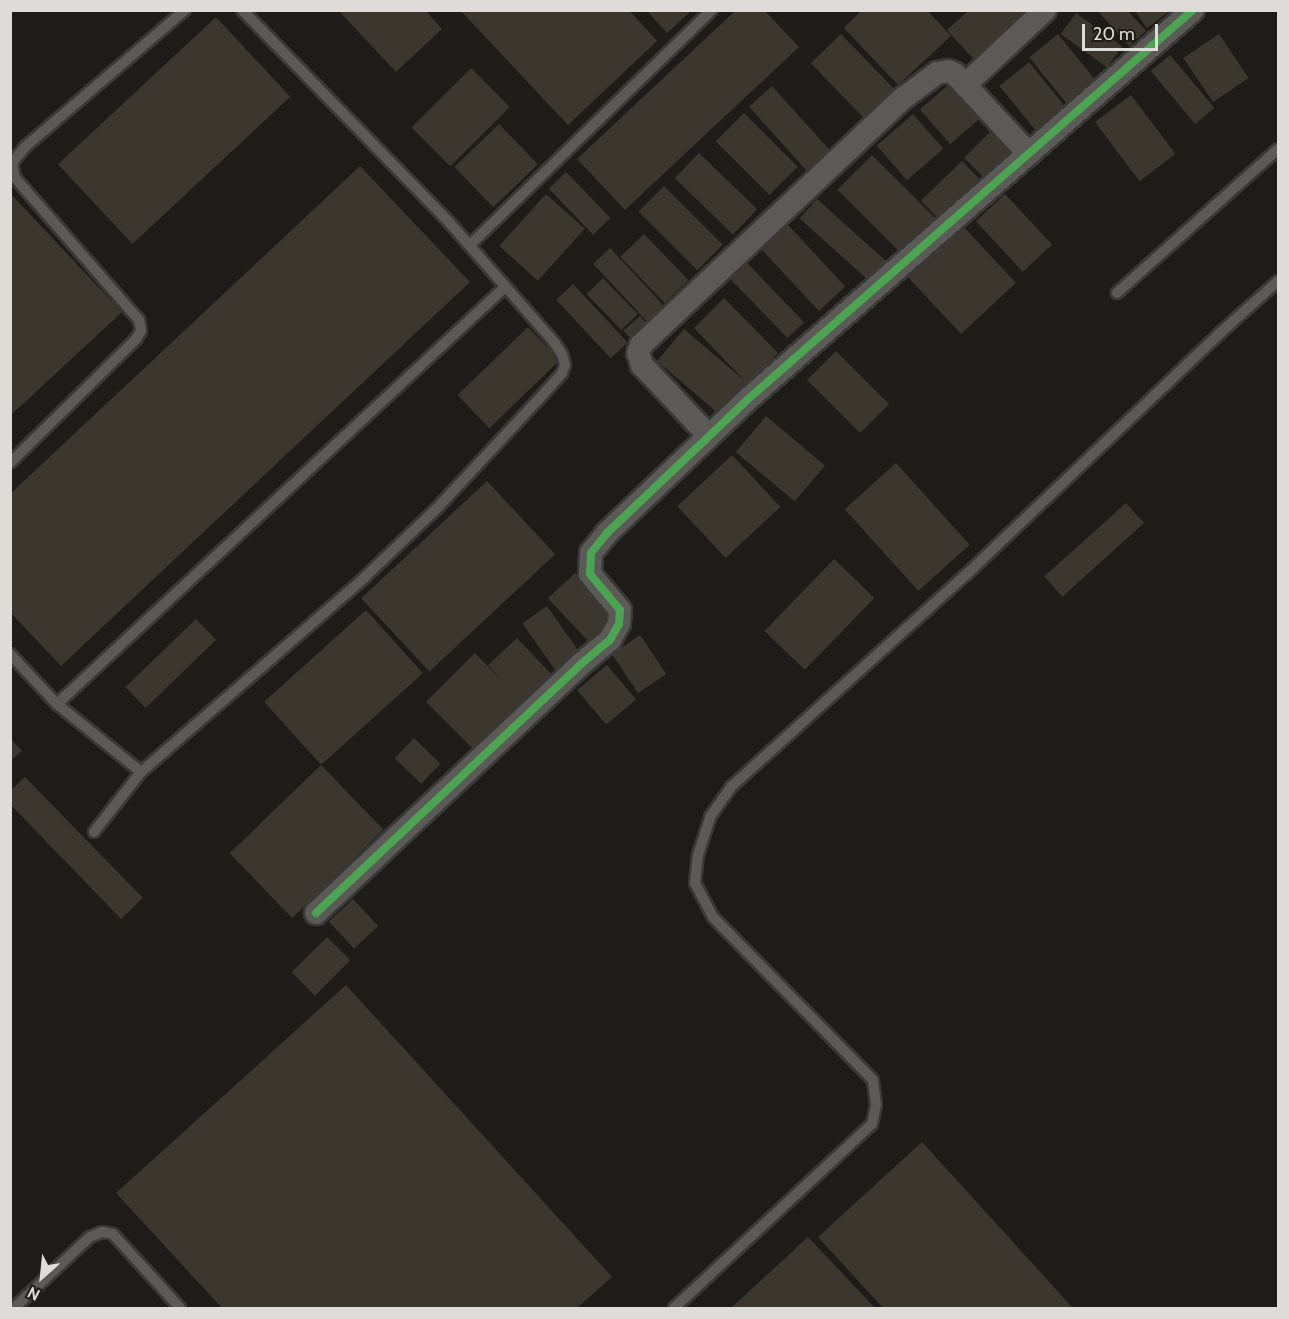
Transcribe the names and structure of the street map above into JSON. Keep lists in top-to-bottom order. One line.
{"scale_bar":"20 m","north":"bottom left"}
